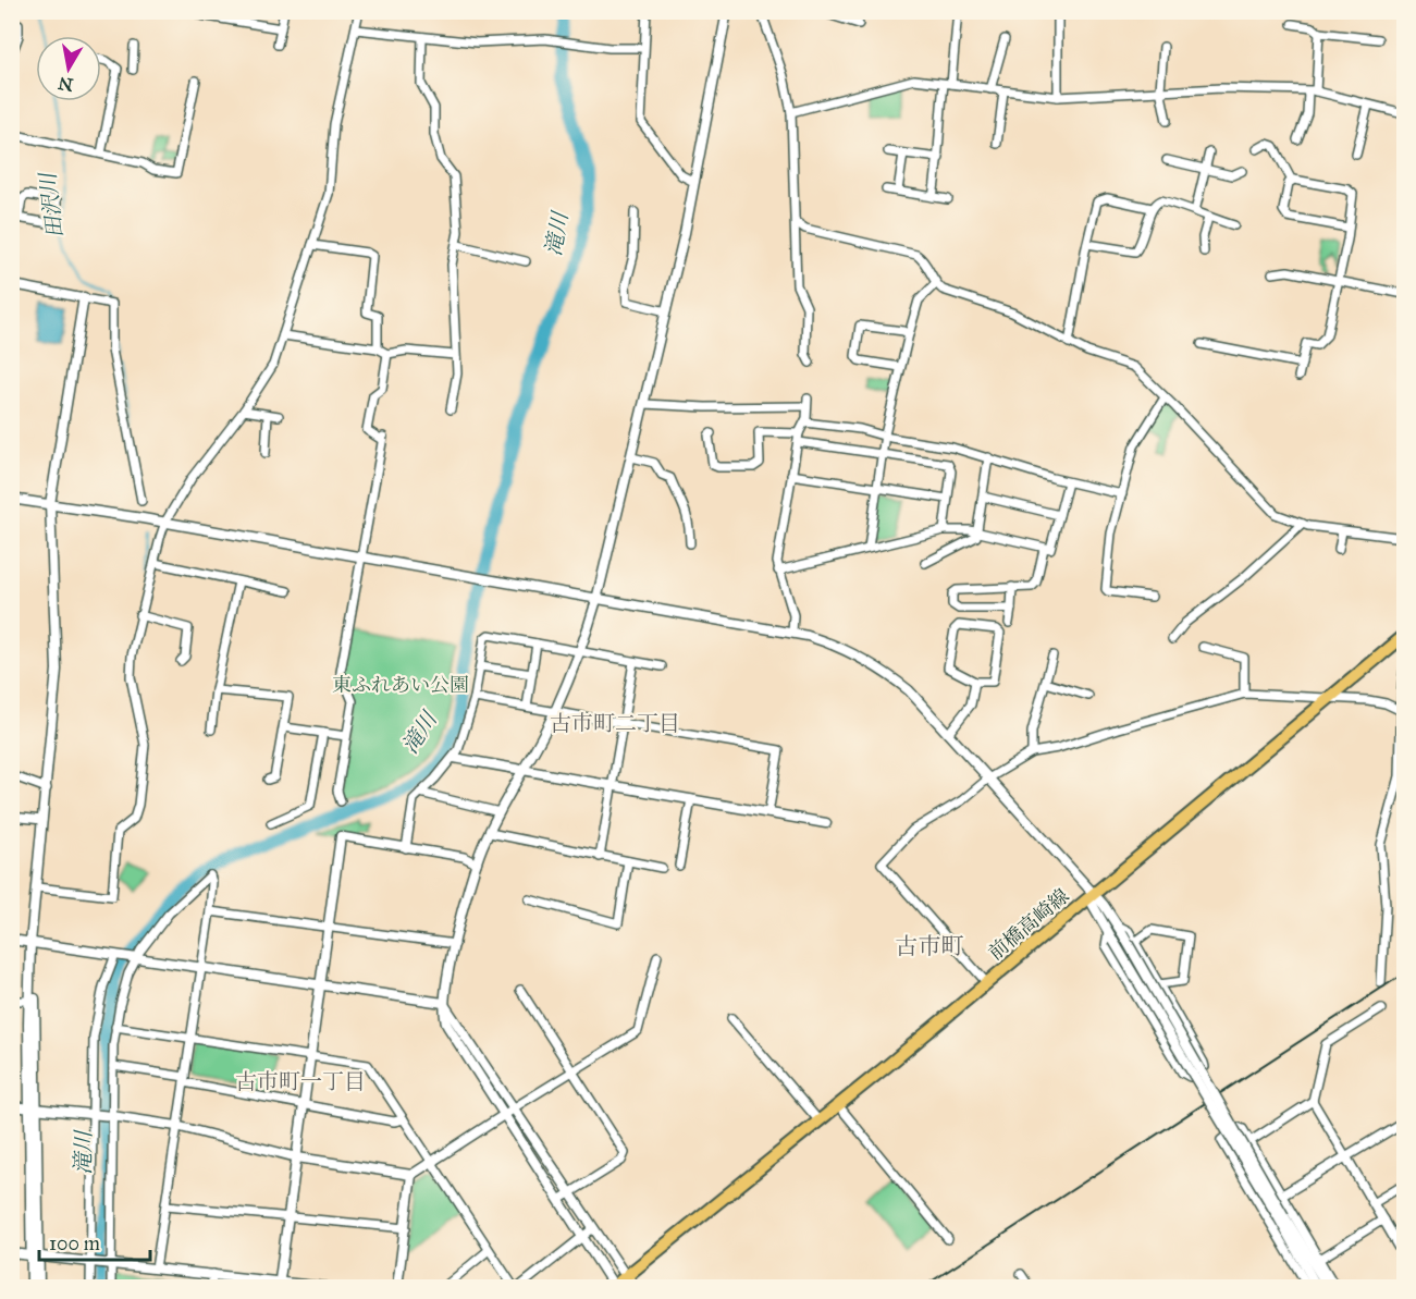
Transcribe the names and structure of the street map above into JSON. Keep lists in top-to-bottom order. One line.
{"streets":{"main road":["前橋高崎線"]},"districts":["古市町二丁目","古市町","古市町一丁目"],"water":["田沢川","滝川"],"parks":["東ふれあい公園"],"scale_bar":"100 m","north":"bottom"}
